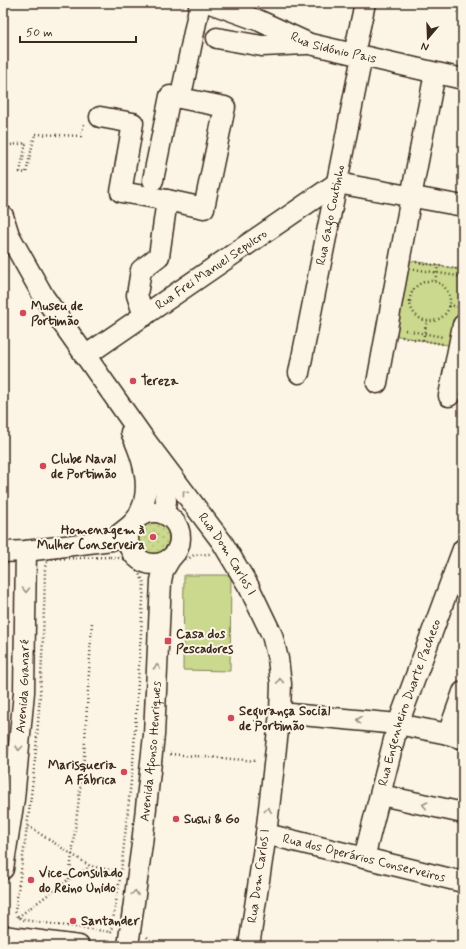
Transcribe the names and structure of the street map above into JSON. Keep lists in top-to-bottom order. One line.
{"streets":{"street":["Rua Sidónio Pais","Rua Gago Coutinho","Rua Frei Manuel Sepulcro","Rua Dom Carlos I","Avenida Guanaré","Rua Engenheiro Duarte Pacheco","Avenida Afonso Henriques","Rua dos Operários Conserveiros"]},"crossings":[["Rua Sidónio Pais","Rua Gago Coutinho"],["Rua Gago Coutinho","Rua Frei Manuel Sepulcro"],["Rua Frei Manuel Sepulcro","Rua Dom Carlos I"],["Rua Dom Carlos I","Rua dos Operários Conserveiros"],["Rua Engenheiro Duarte Pacheco","Rua dos Operários Conserveiros"]],"one_way":["Avenida Guanaré","Avenida Afonso Henriques"],"places":{"other":["Museu de Portimão","Tereza","Clube Naval de Portimão","Homenagem à Mulher Conserveira","Segurança Social de Portimão","Marisqueria A Fábrica","Sushi & Go","Vice-Consulado do Reino Unido","Santander"],"transit":["Casa dos Pescadores"]},"scale_bar":"50 m","north":"bottom"}
